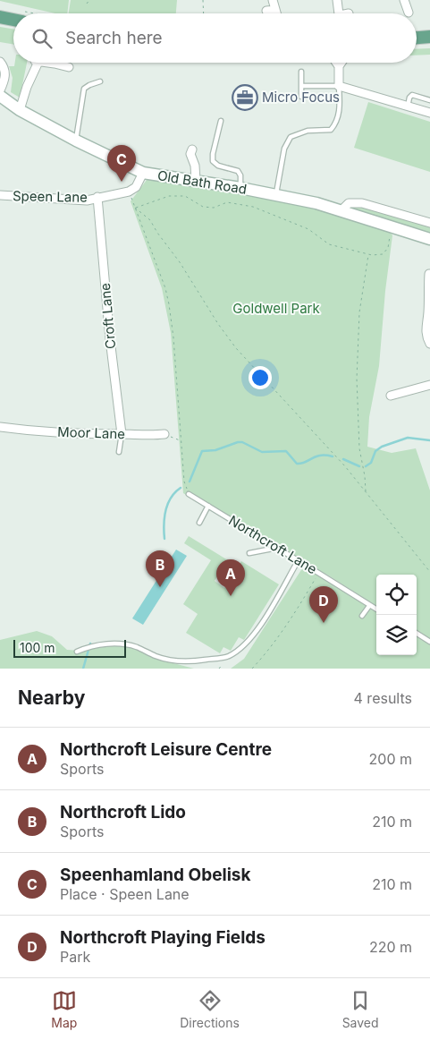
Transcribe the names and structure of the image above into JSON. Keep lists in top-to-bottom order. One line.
{"streets":{"street":["Old Bath Road","Speen Lane","Croft Lane","Moor Lane"],"lane":["Northcroft Lane"]},"crossings":[["Speen Lane","Croft Lane"],["Croft Lane","Moor Lane"]],"parks":["Goldwell Park"],"places":{"office":["Micro Focus"]},"scale_bar":"100 m","page":{"search":"Search here","pins":["C","B","A","D"],"scale":"100 m","heading":["Nearby","4 results"],"list":[{"mark":"A","name":"Northcroft Leisure Centre","note":"Sports","value":"200 m"},{"mark":"B","name":"Northcroft Lido","note":"Sports","value":"210 m"},{"mark":"C","name":"Speenhamland Obelisk","note":"Place · Speen Lane","value":"210 m"},{"mark":"D","name":"Northcroft Playing Fields","note":"Park","value":"220 m"}],"nav":["Map","Directions","Saved"]}}
